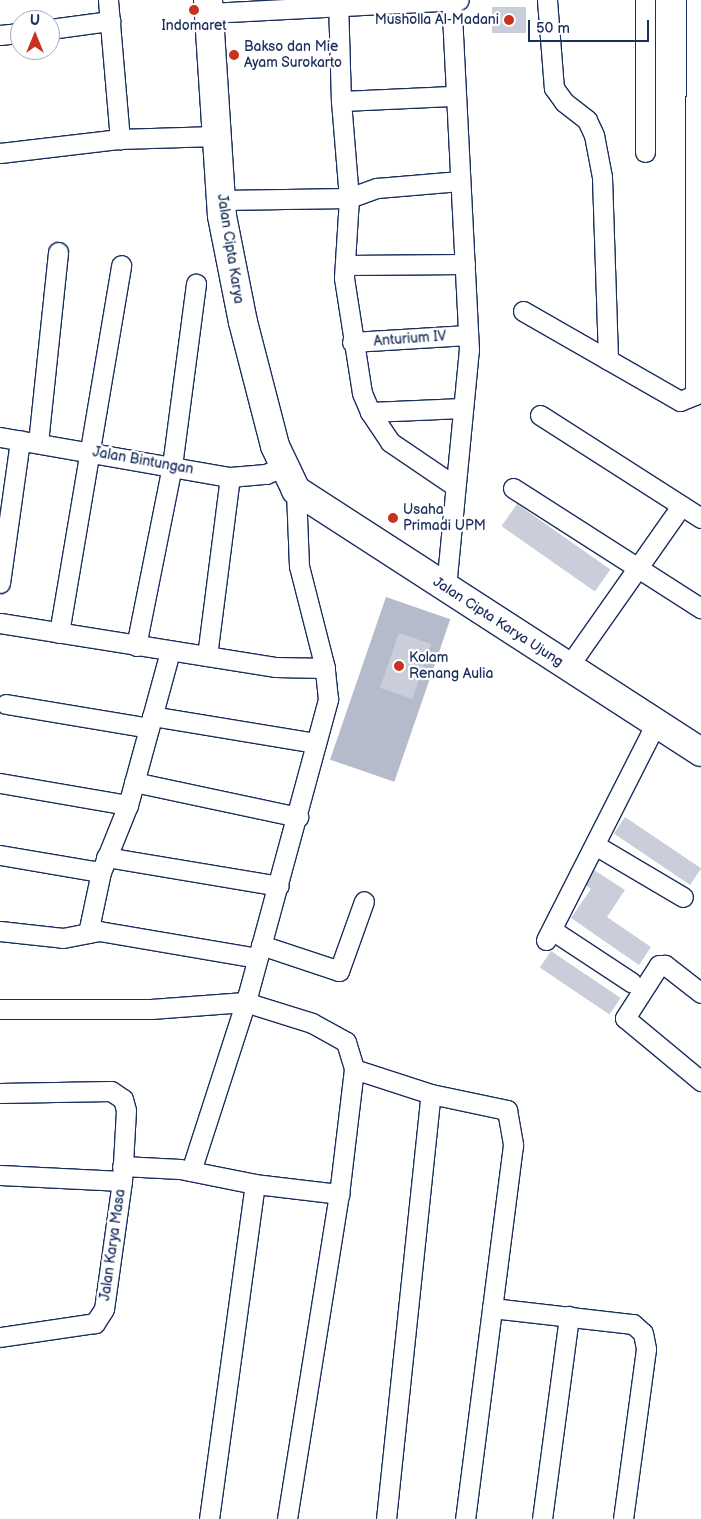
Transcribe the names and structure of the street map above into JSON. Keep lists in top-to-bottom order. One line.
{"streets":{"main road":["Jalan Cipta Karya","Jalan Cipta Karya Ujung"],"street":["Anturium IV","Jalan Bintungan","Jalan Karya Masa"]},"crossings":[["Jalan Cipta Karya","Jalan Bintungan"],["Jalan Cipta Karya","Jalan Cipta Karya Ujung"]],"places":["Indomaret","Musholla Al-Madani","Bakso dan Mie Ayam Surokarto","Usaha Primadi UPM","Kolam Renang Aulia"],"scale_bar":"50 m","north":"top"}
